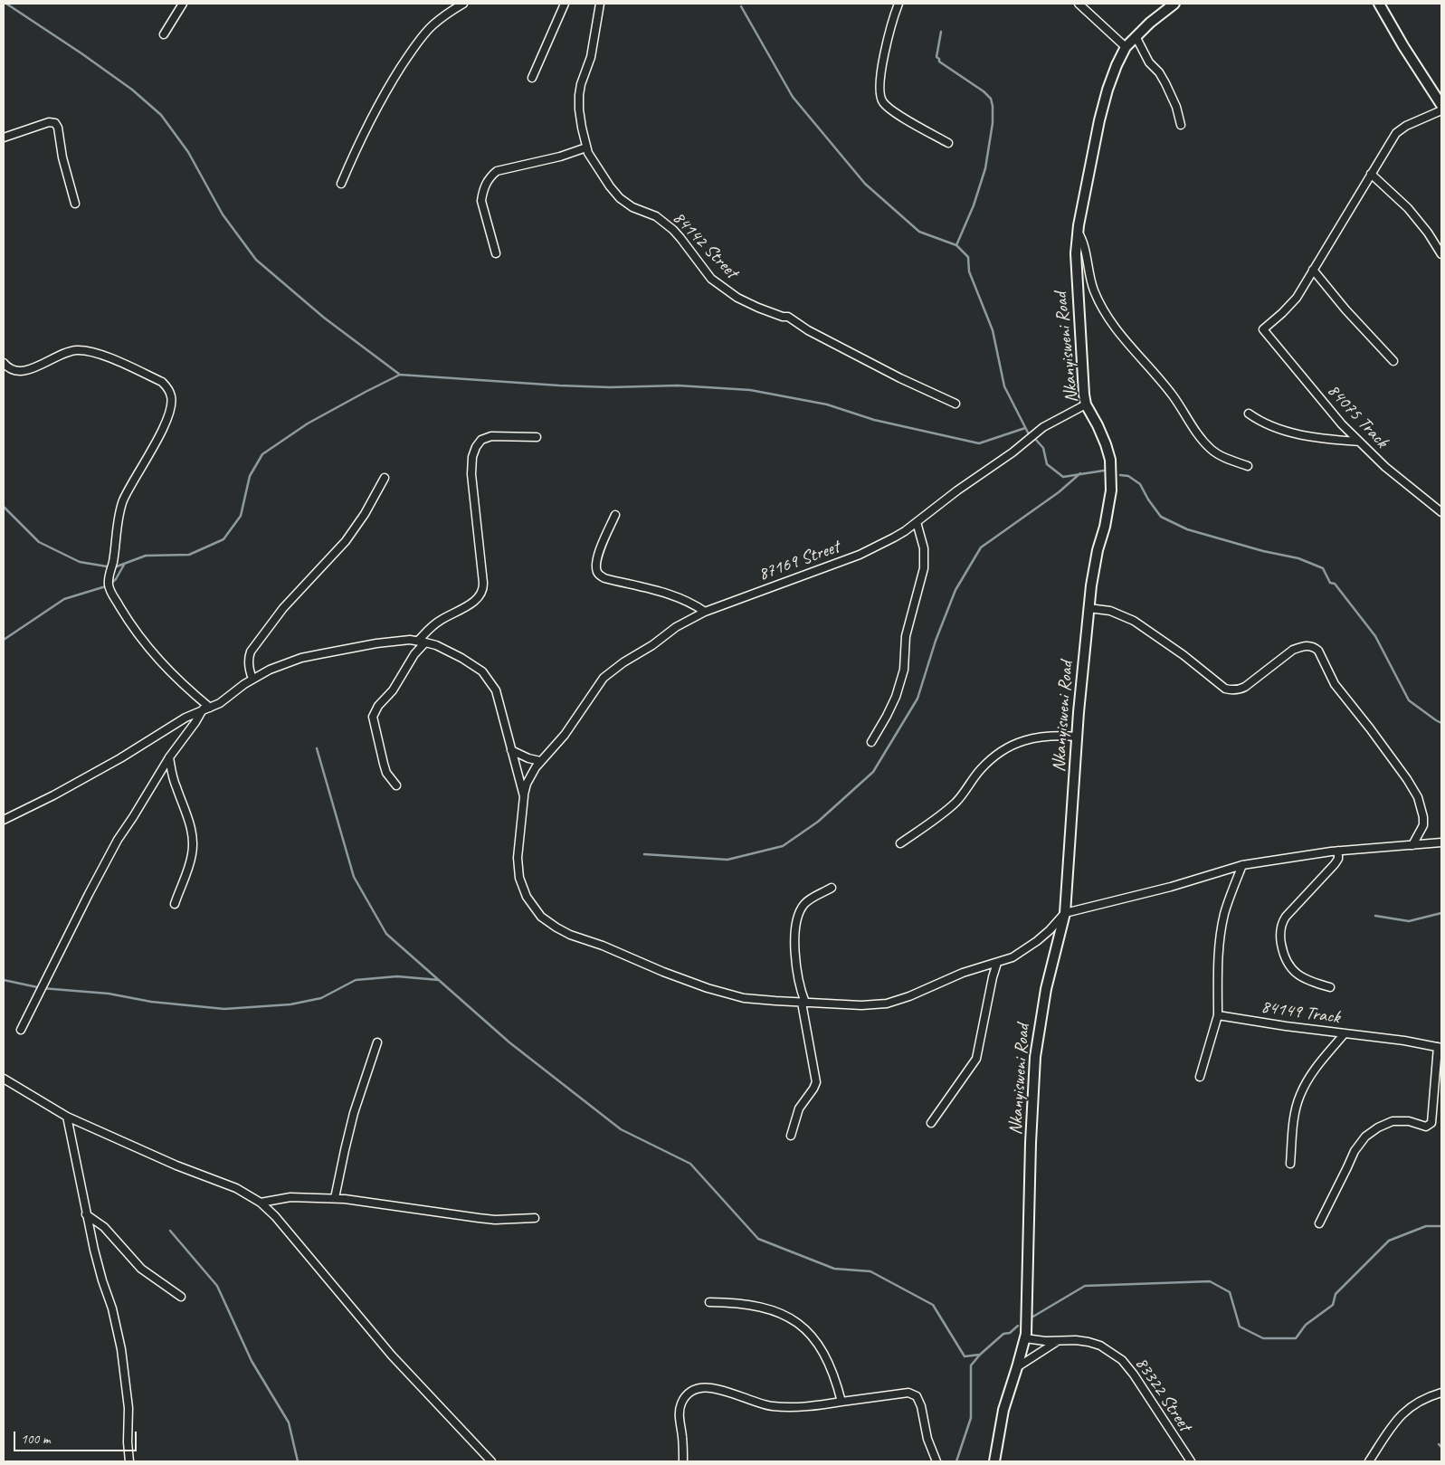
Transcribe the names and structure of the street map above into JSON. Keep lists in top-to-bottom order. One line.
{"streets":{"street":["84142 Street","Nkanyisweni Road","84075 Track","87169 Street","84149 Track","83322 Street"]},"crossings":[["Nkanyisweni Road","87169 Street"],["Nkanyisweni Road","83322 Street"]],"scale_bar":"100 m"}
